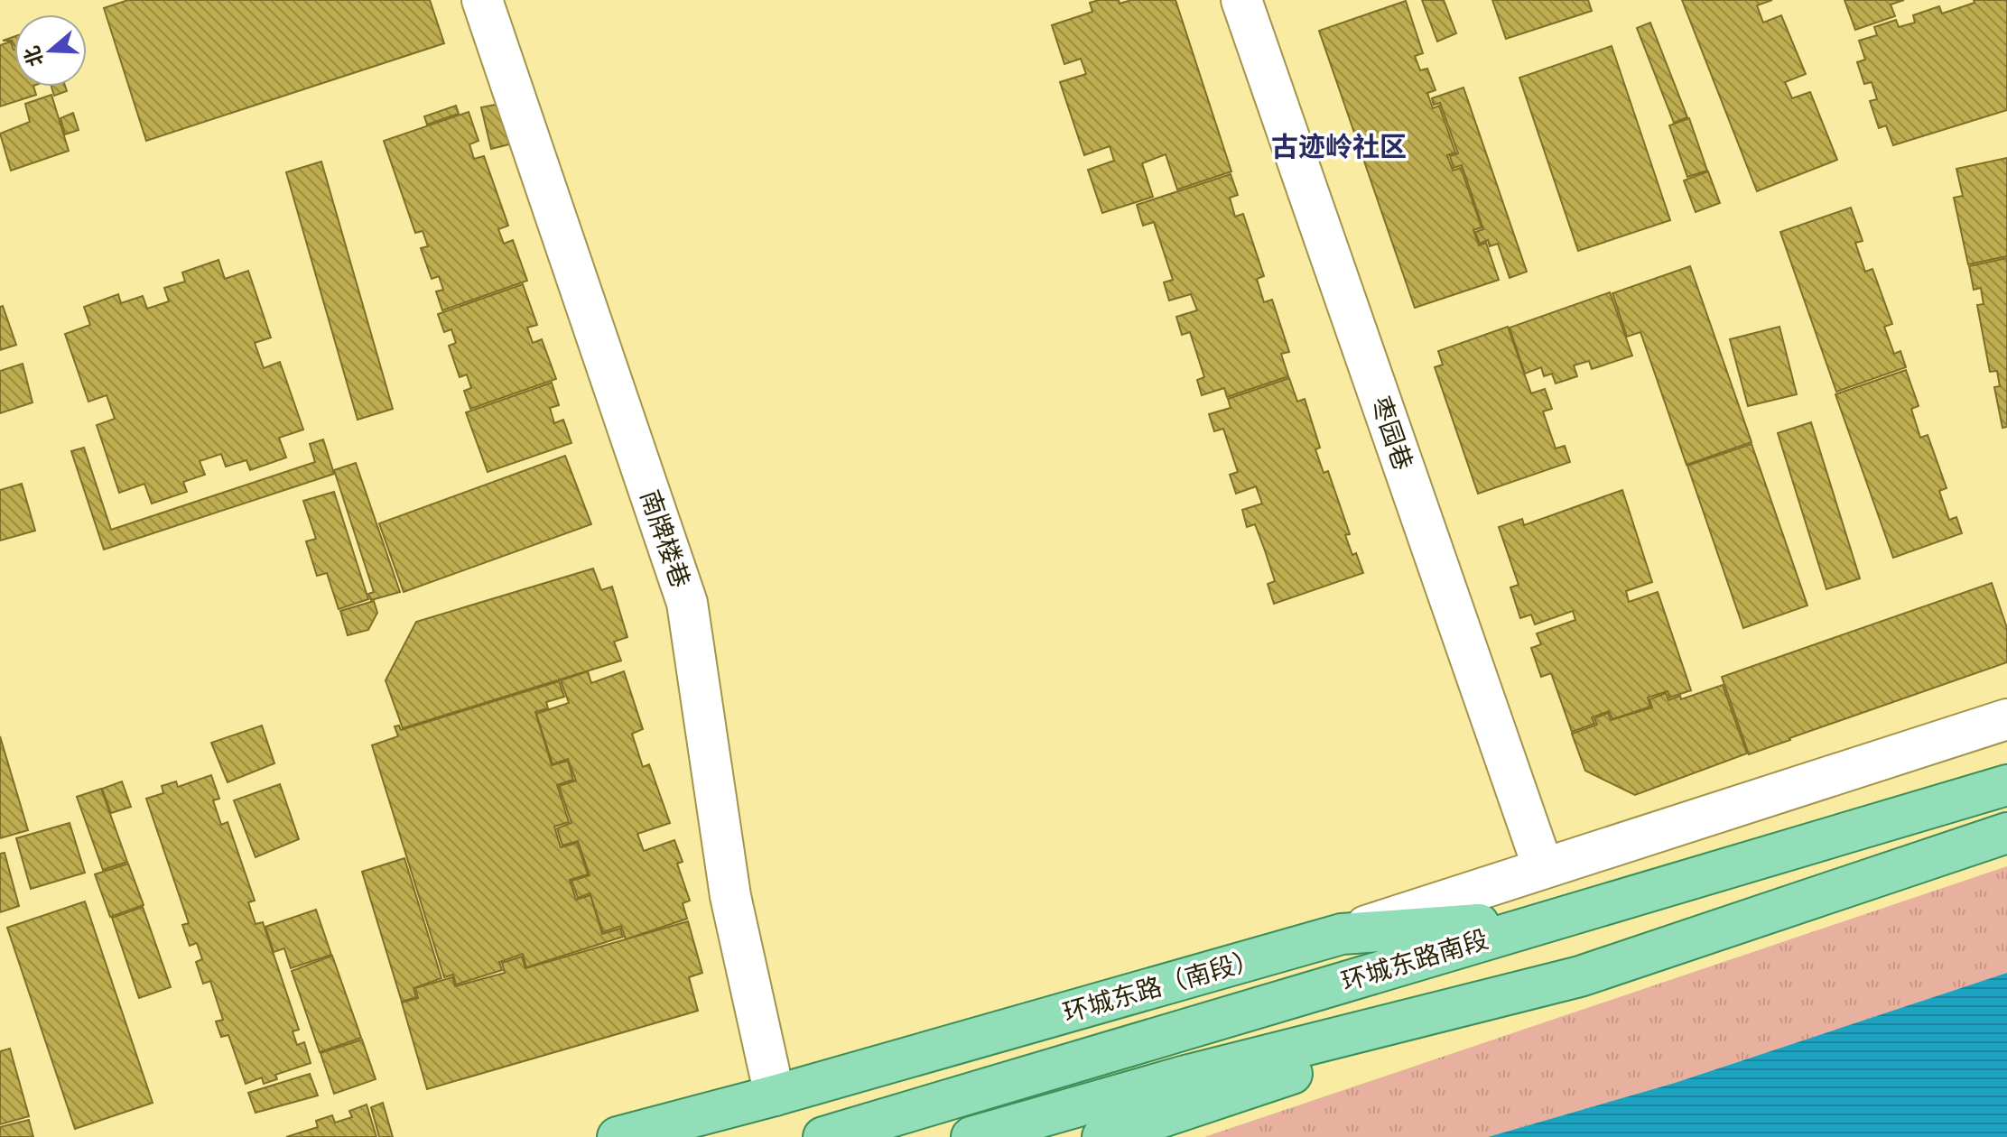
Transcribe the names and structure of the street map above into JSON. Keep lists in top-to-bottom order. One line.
{"streets":{"main road":["环城东路南段","环城东路（南段）"],"street":["枣园巷","南牌楼巷"]},"crossings":[["南牌楼巷","环城东路（南段）"],["环城东路南段","环城东路（南段）"]],"districts":["古迹岭社区"],"north":"left"}
